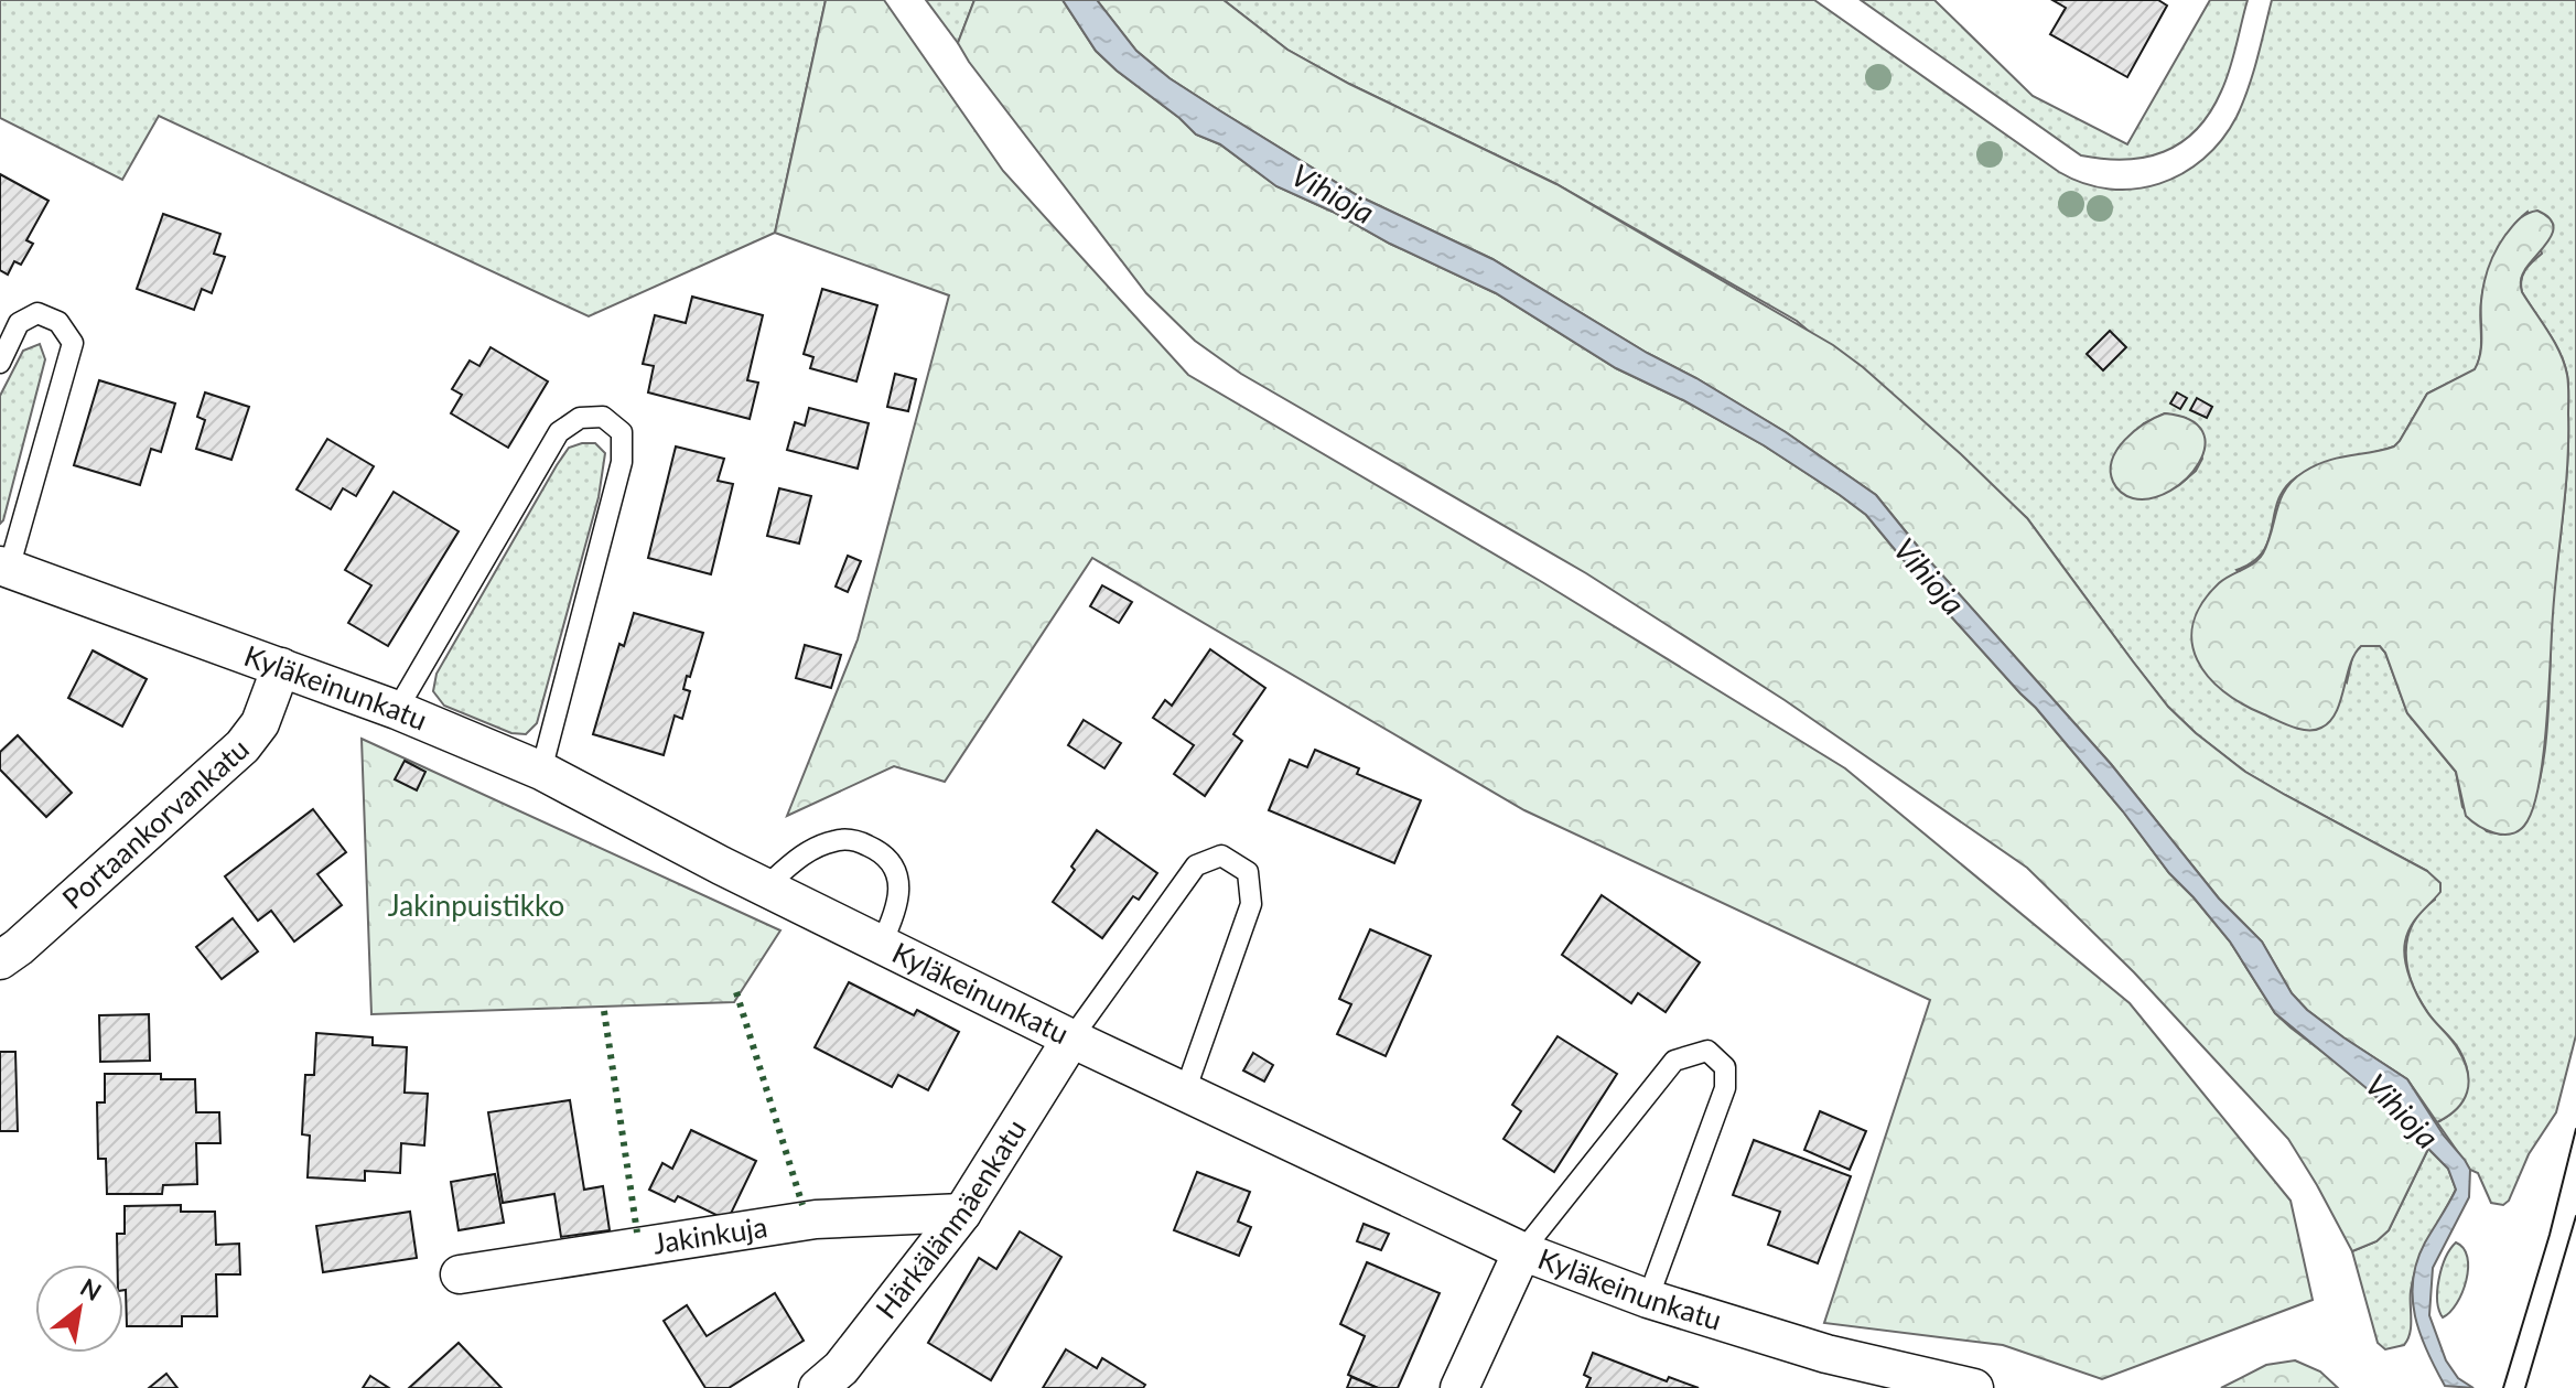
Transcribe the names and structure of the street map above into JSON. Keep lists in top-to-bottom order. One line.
{"streets":{"street":["Kyläkeinunkatu","Portaankorvankatu","Härkälänmäenkatu","Jakinkuja"]},"crossings":[["Kyläkeinunkatu","Portaankorvankatu"],["Kyläkeinunkatu","Härkälänmäenkatu"],["Härkälänmäenkatu","Jakinkuja"]],"water":["Vihioja"],"parks":["Jakinpuistikko"],"north":"top right"}
